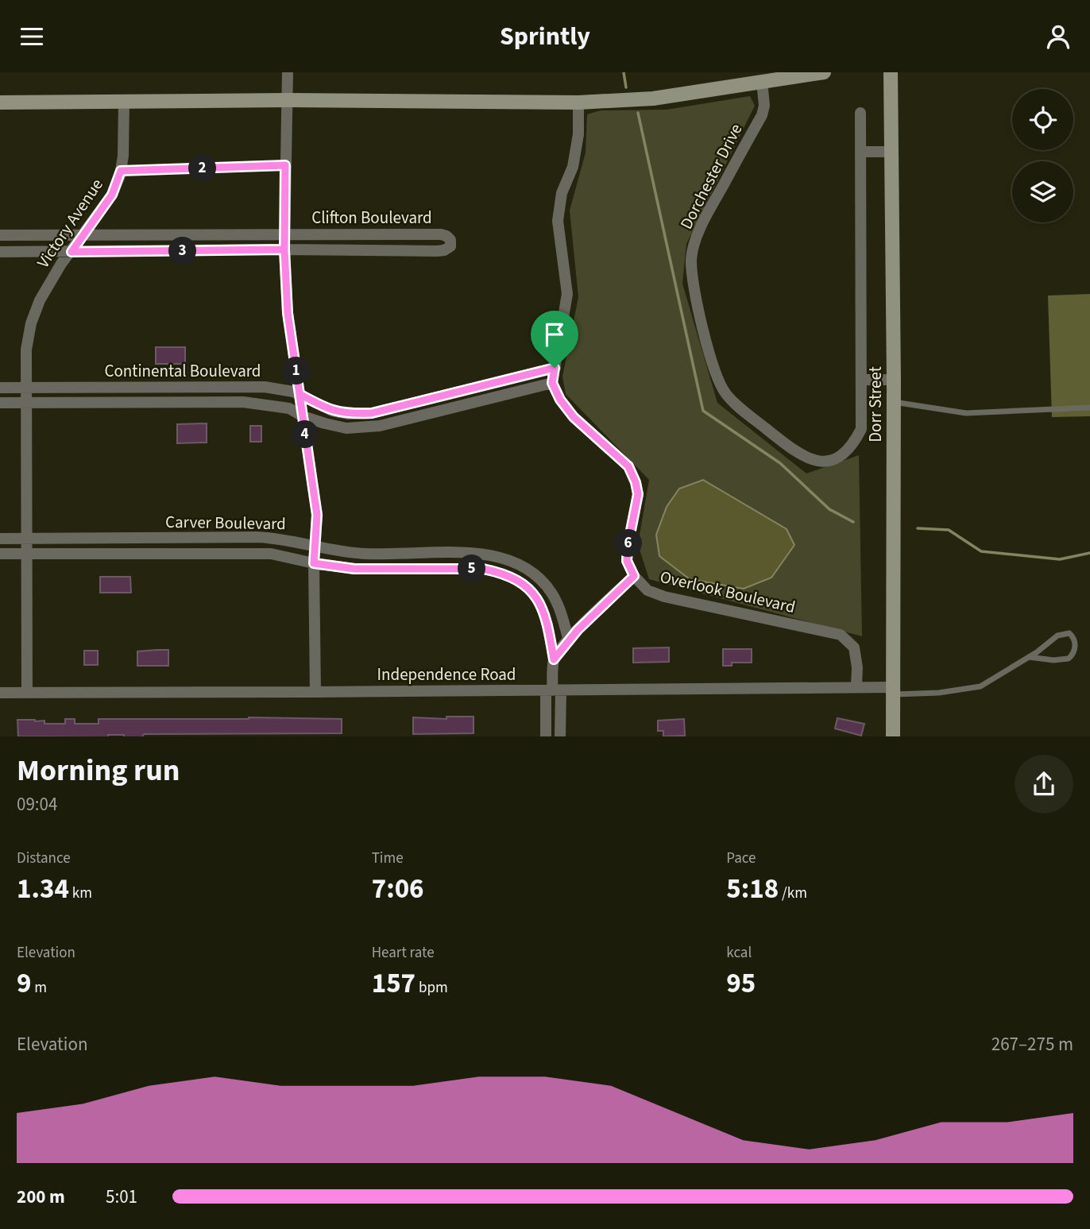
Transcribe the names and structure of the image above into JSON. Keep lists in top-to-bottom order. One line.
{"streets":{"street":["Dorchester Drive","Clifton Boulevard","Victory Avenue","Continental Boulevard","Dorr Street","Carver Boulevard","Overlook Boulevard","Independence Road"]},"crossings":[["Clifton Boulevard","Victory Avenue"],["Victory Avenue","Continental Boulevard"],["Victory Avenue","Carver Boulevard"],["Victory Avenue","Independence Road"],["Dorr Street","Independence Road"],["Carver Boulevard","Independence Road"],["Overlook Boulevard","Independence Road"]],"page":{"header":"Sprintly","pins":["2","3","1","4","6","5"],"heading":["Morning run","09:04"],"stats":[["Distance","1.34 km"],["Time","7:06"],["Pace","5:18 /km"],["Elevation","9 m"],["Heart rate","157 bpm"],["kcal","95"]],"chart":["Elevation","267–275 m"],"list":[{"name":"200 m","note":"5:01"}]}}
